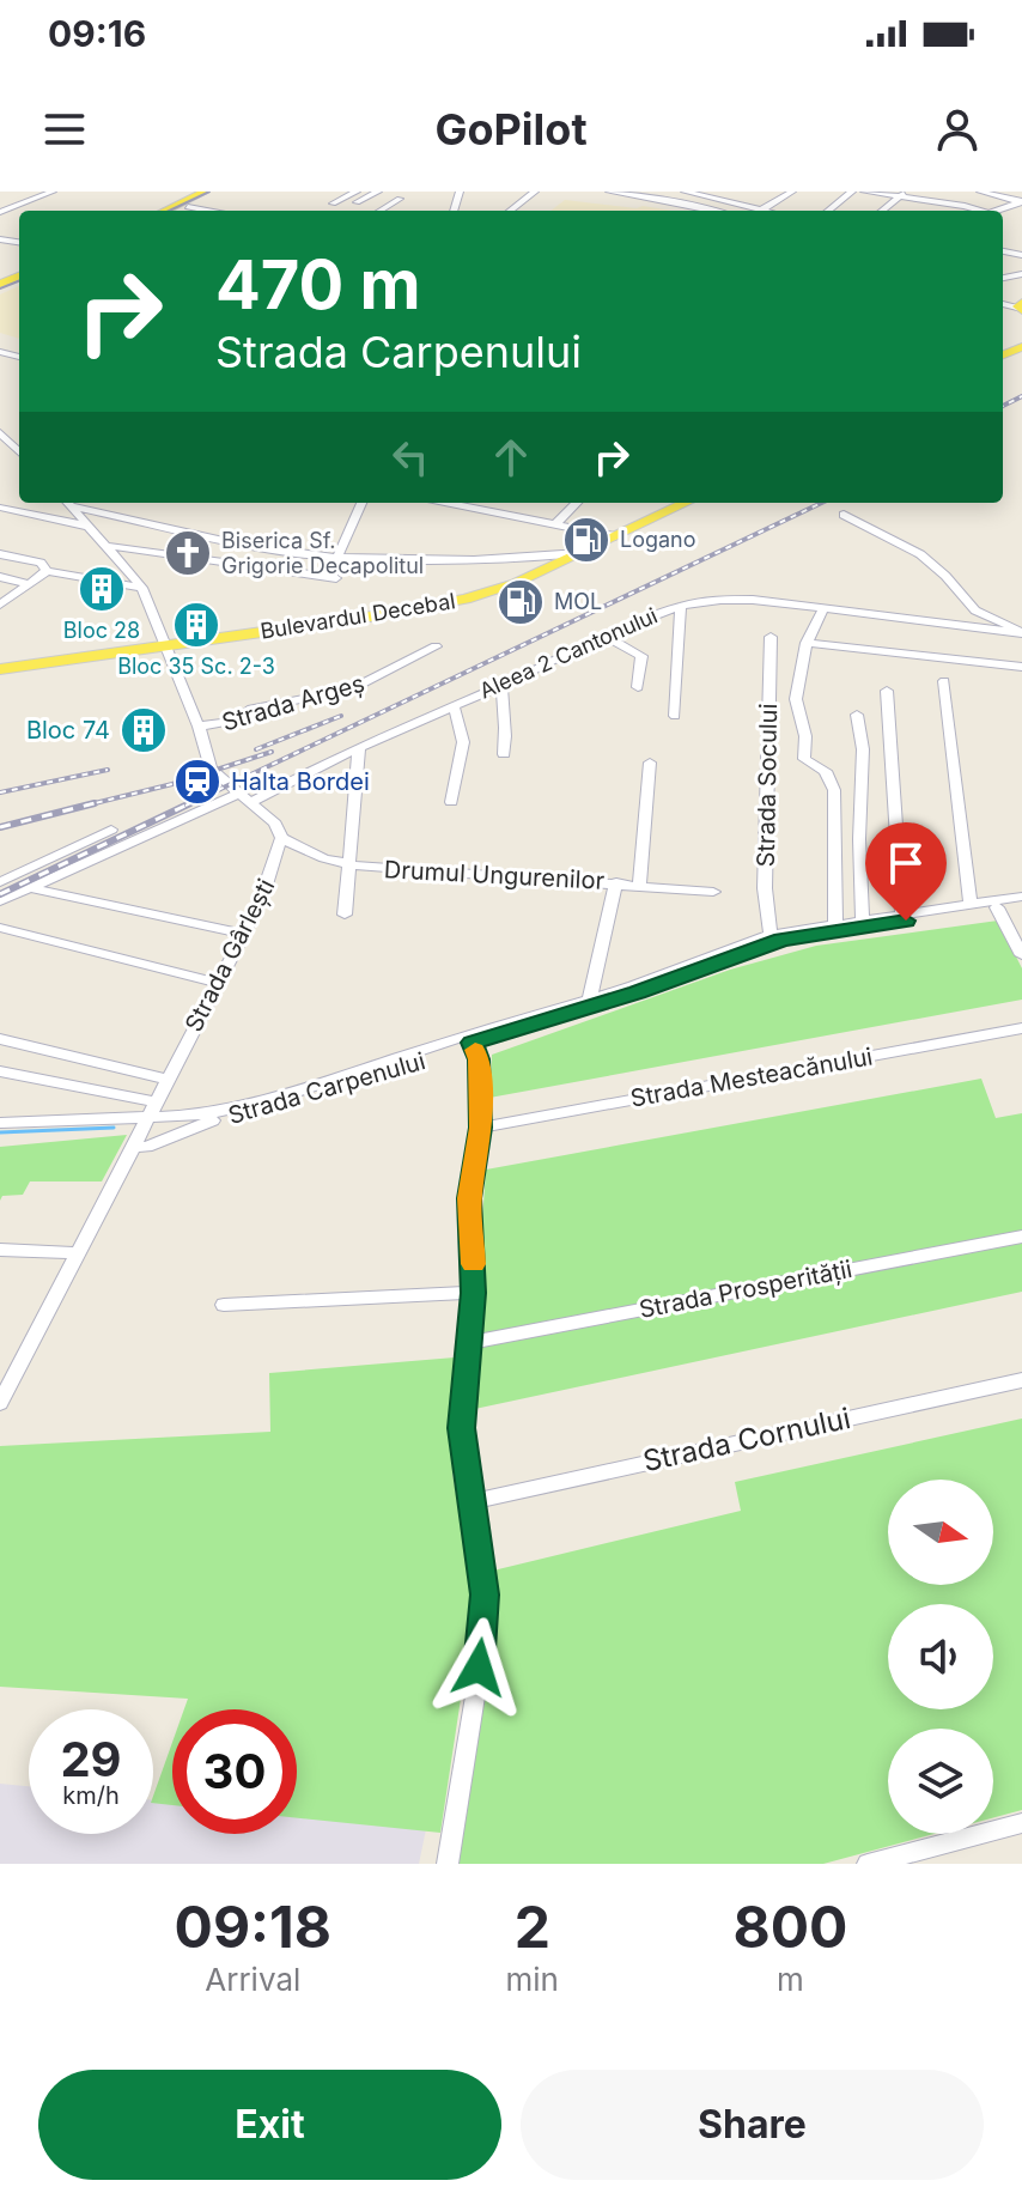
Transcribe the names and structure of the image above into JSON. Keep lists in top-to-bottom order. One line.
{"streets":{"main road":["Bulevardul Decebal"],"street":["Aleea 2 Cantonului","Strada Argeș","Strada Socului","Drumul Ungurenilor","Strada Gârlești","Strada Mesteacănului","Strada Carpenului","Strada Prosperității","Strada Cornului"]},"crossings":[["Strada Socului","Strada Carpenului"],["Drumul Ungurenilor","Strada Gârlești"],["Strada Gârlești","Strada Carpenului"]],"places":{"fuel station":["Logano","MOL"],"church":["Biserica Sf. Grigorie Decapolitul"],"building":["Bloc 28","Bloc 35 Sc. 2-3","Bloc 74"],"station":["Halta Bordei"]},"north":"right","page":{"status":"09:16","header":"GoPilot","turn":["470 m","Strada Carpenului"],"speed":"29 km/h","limit":"30","eta":["09:18","Arrival","2","min","800","m"],"buttons":["Exit","Share"]}}
